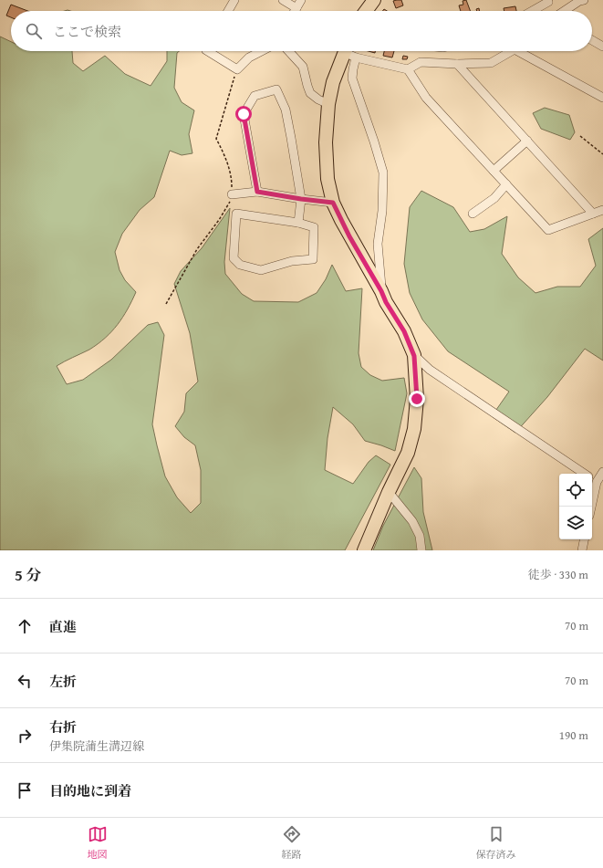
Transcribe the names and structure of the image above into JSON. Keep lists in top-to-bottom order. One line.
{"page":{"search":"ここで検索","heading":["5 分","徒歩 · 330 m"],"list":[["直進","70 m"],["左折","70 m"],["右折","伊集院蒲生溝辺線","190 m"],"目的地に到着"],"nav":["地図","経路","保存済み"]}}
